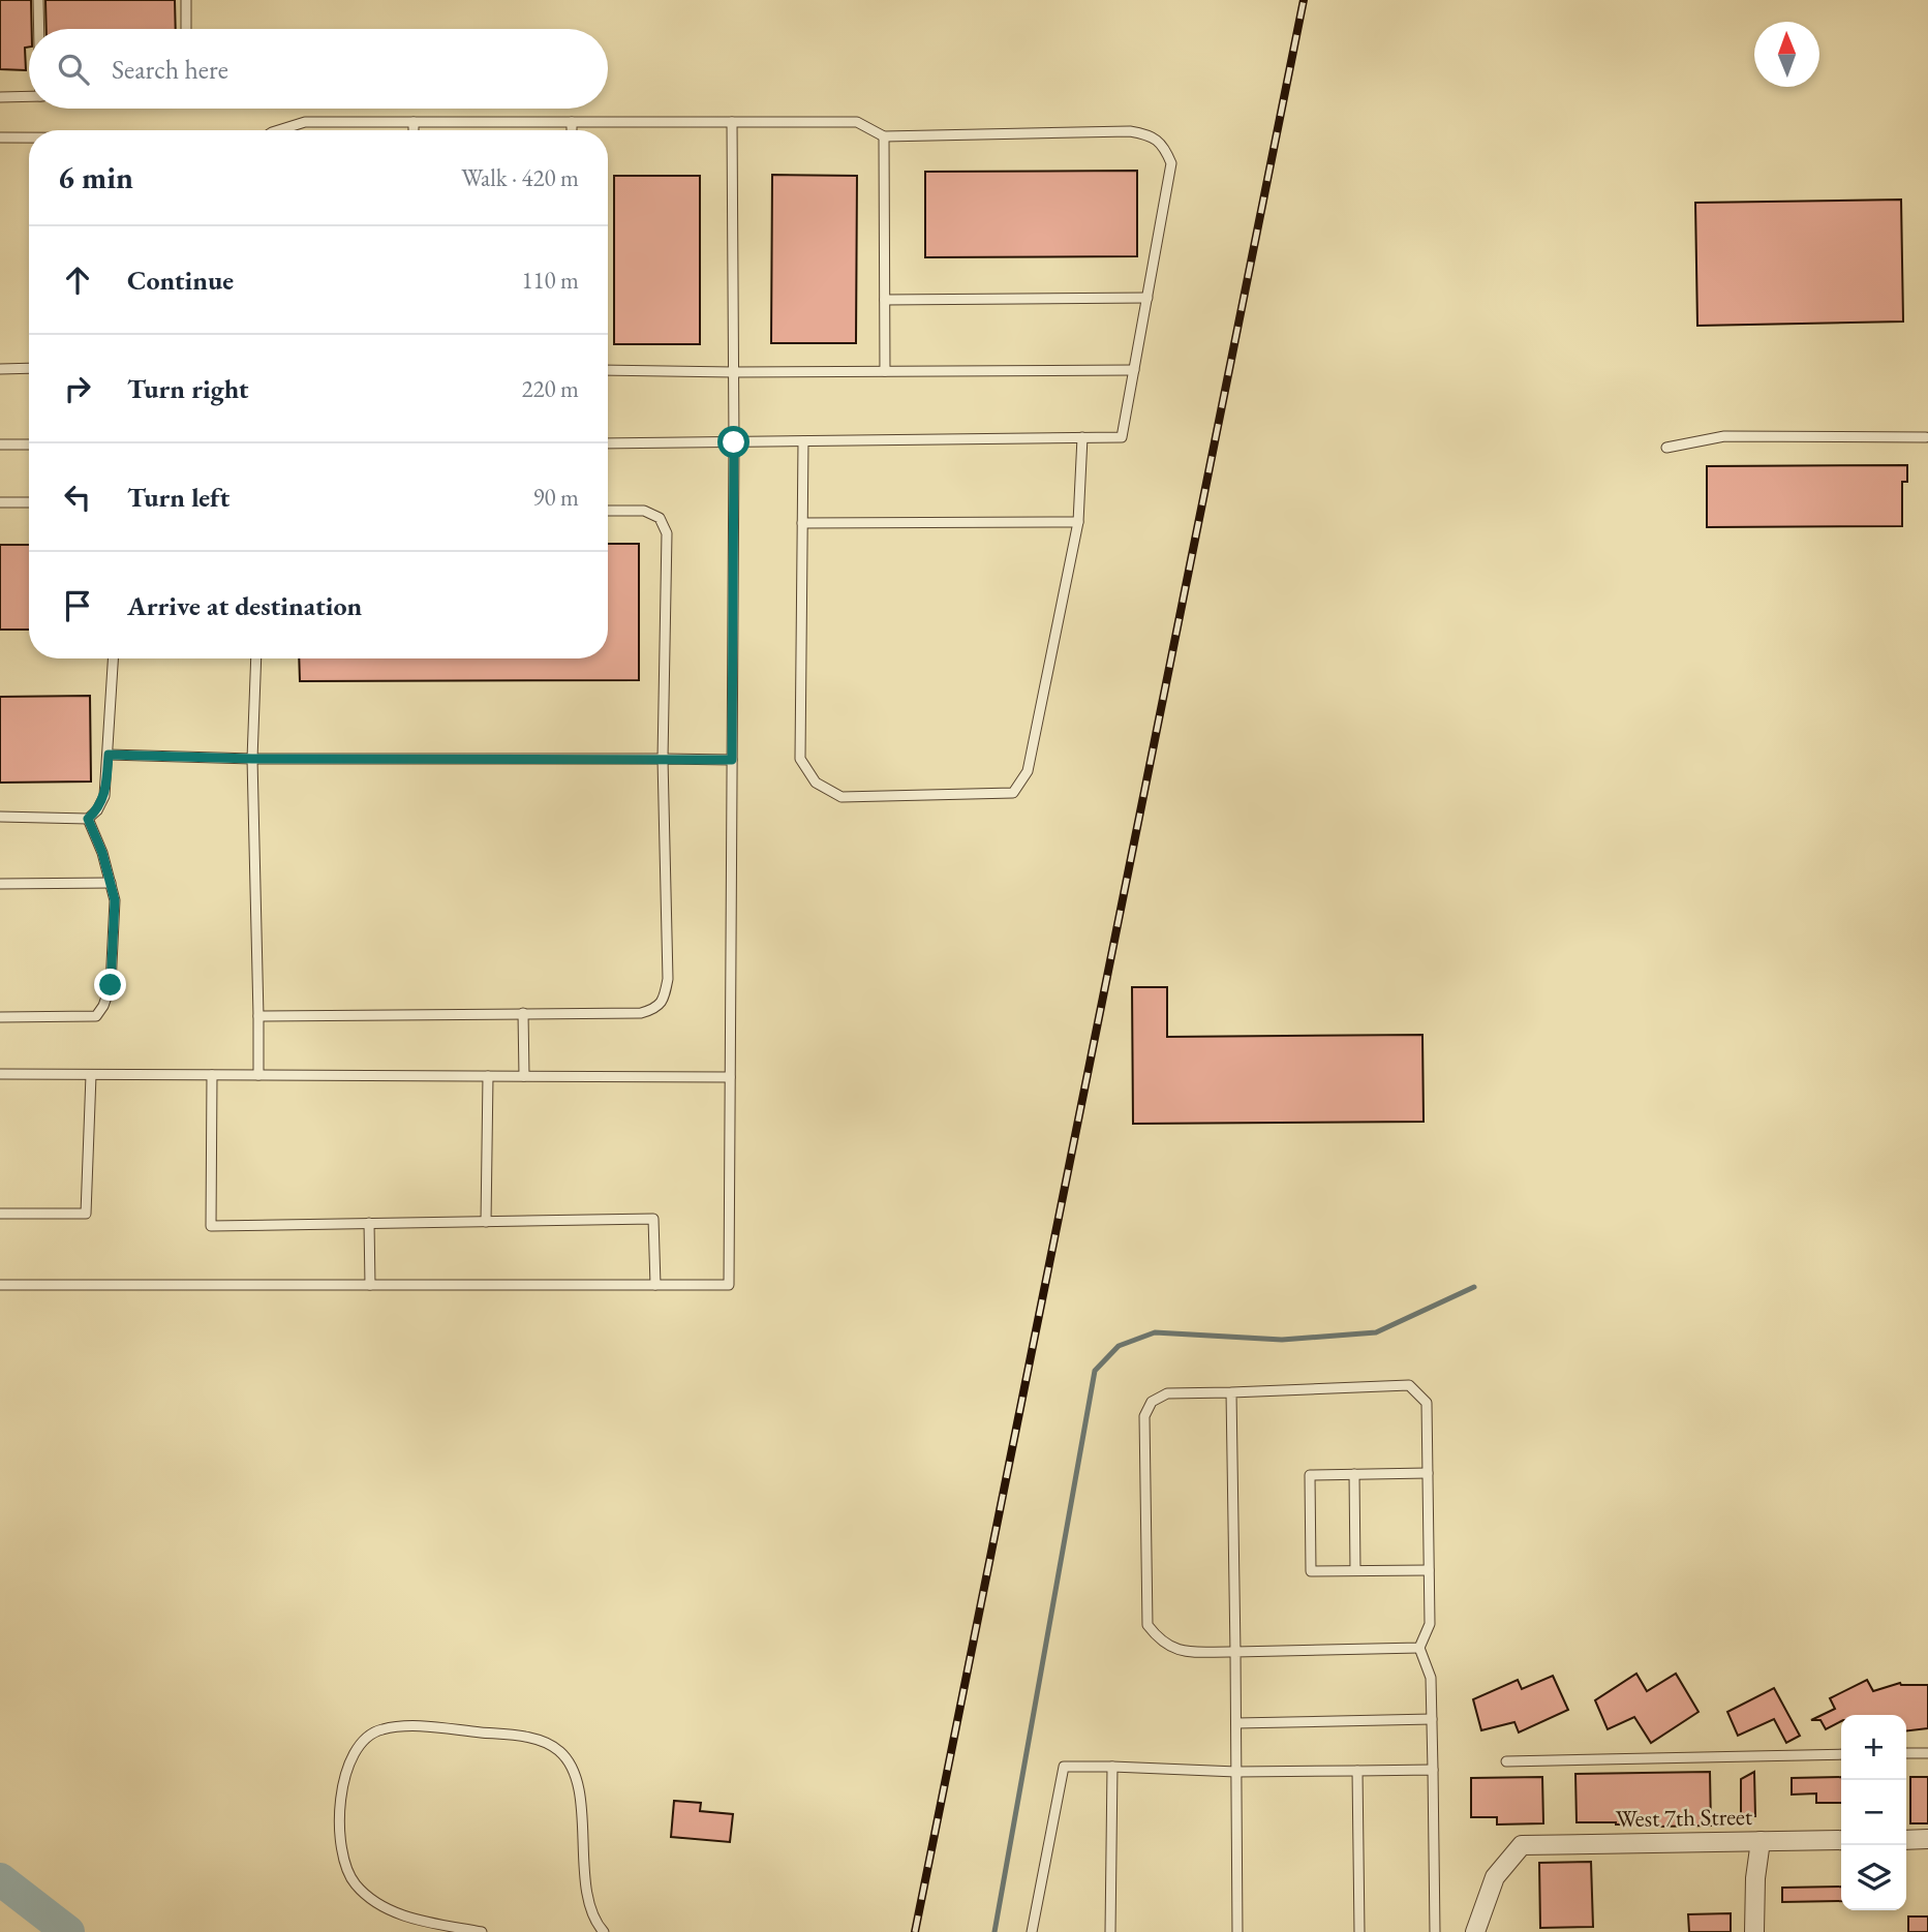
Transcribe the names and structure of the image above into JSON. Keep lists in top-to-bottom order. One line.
{"streets":{"street":["West 7th Street"]},"north":"top","page":{"search":"Search here","heading":["6 min","Walk · 420 m"],"list":[["Continue","110 m"],["Turn right","220 m"],["Turn left","90 m"],"Arrive at destination"],"map_buttons":["+","−"]}}
